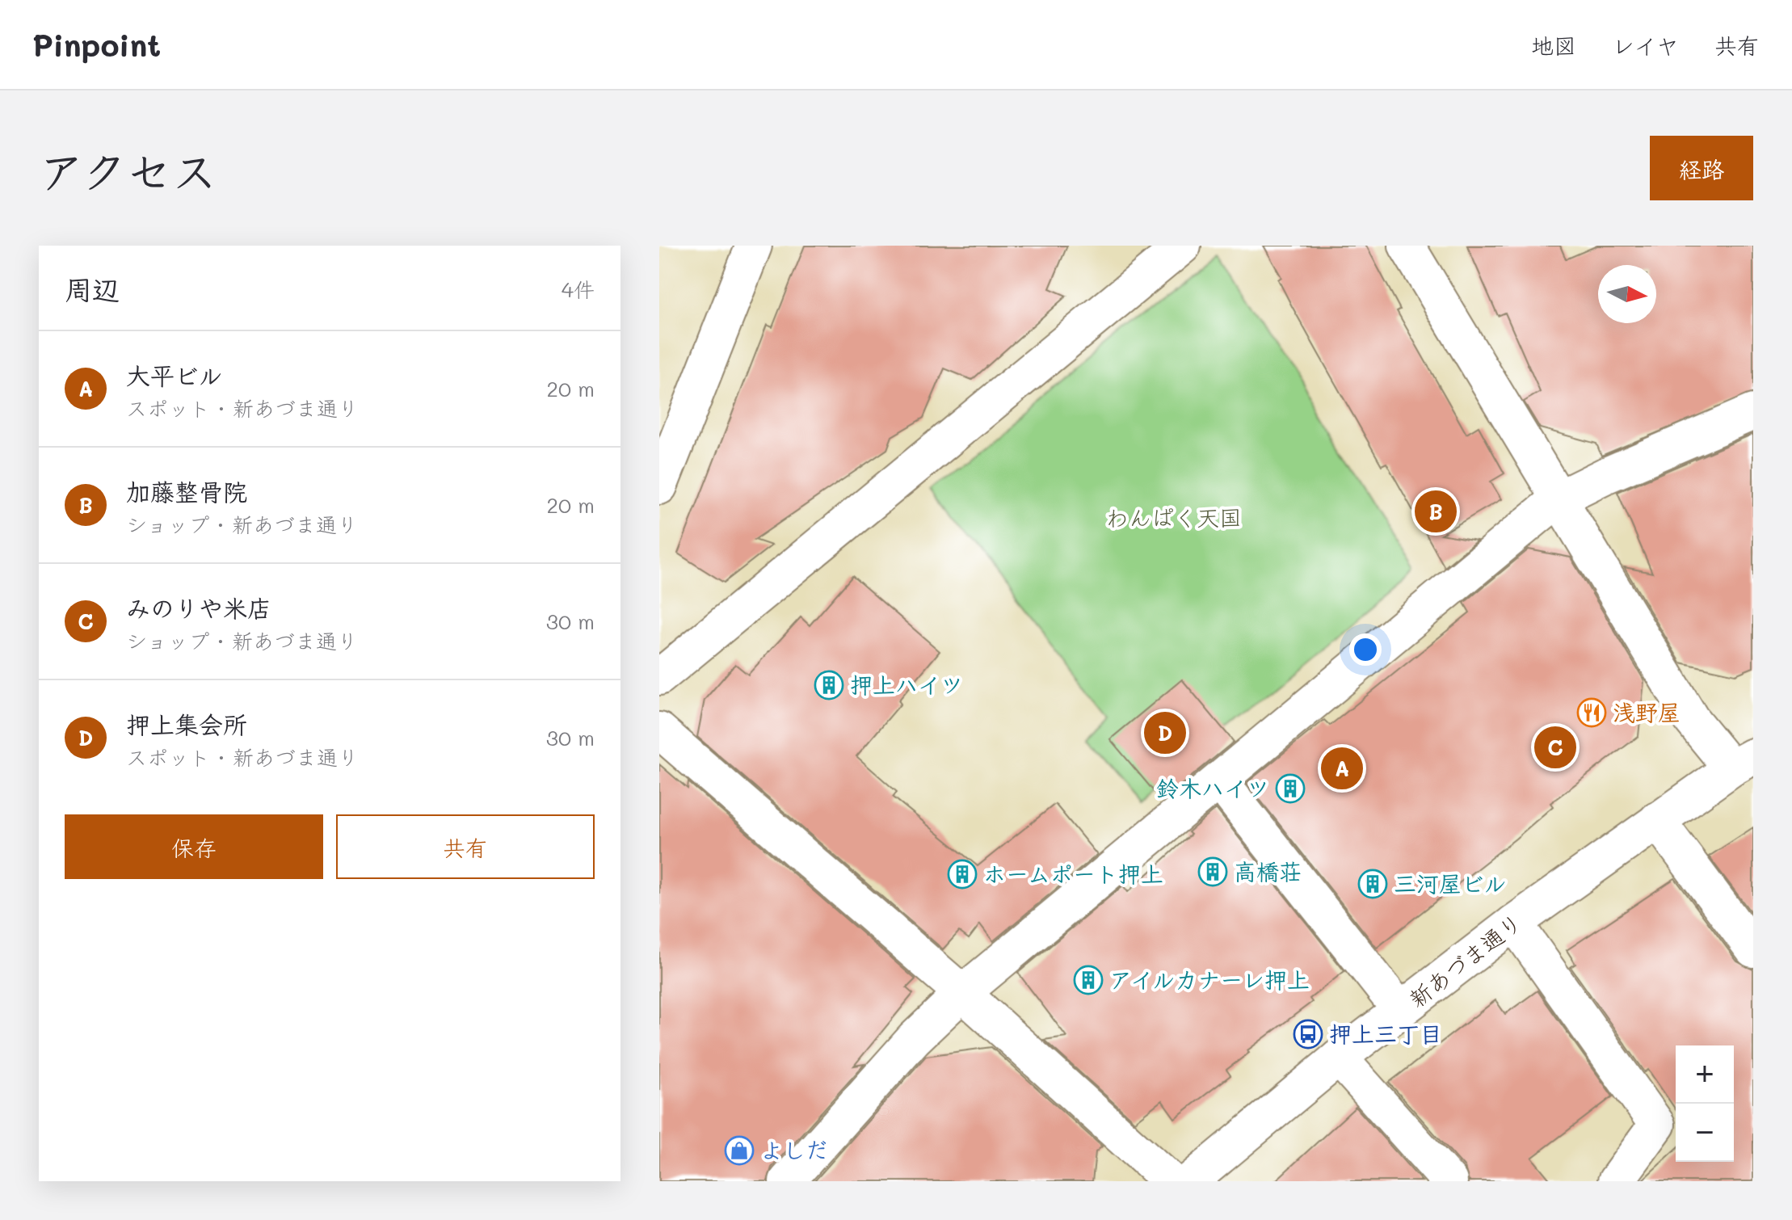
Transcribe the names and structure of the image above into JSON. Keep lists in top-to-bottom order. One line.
{"streets":{"street":["新あづま通り"]},"parks":["わんぱく天国"],"places":{"building":["押上ハイツ","鈴木ハイツ","高橋荘","ホームポート押上","三河屋ビル","アイルカナーレ押上"],"restaurant":["浅野屋"],"bus stop":["押上三丁目"],"shop":["よしだ"]},"north":"right","page":{"header":"Pinpoint","nav":["地図","レイヤ","共有"],"title":"アクセス","buttons":["経路",["保存","共有"]],"heading":["周辺","4件"],"list":[{"mark":"A","name":"大平ビル","note":"スポット · 新あづま通り","value":"20 m"},{"mark":"B","name":"加藤整骨院","note":"ショップ · 新あづま通り","value":"20 m"},{"mark":"C","name":"みのりや米店","note":"ショップ · 新あづま通り","value":"30 m"},{"mark":"D","name":"押上集会所","note":"スポット · 新あづま通り","value":"30 m"}],"pins":["B","D","C","A"],"map_buttons":["+","−"]}}
